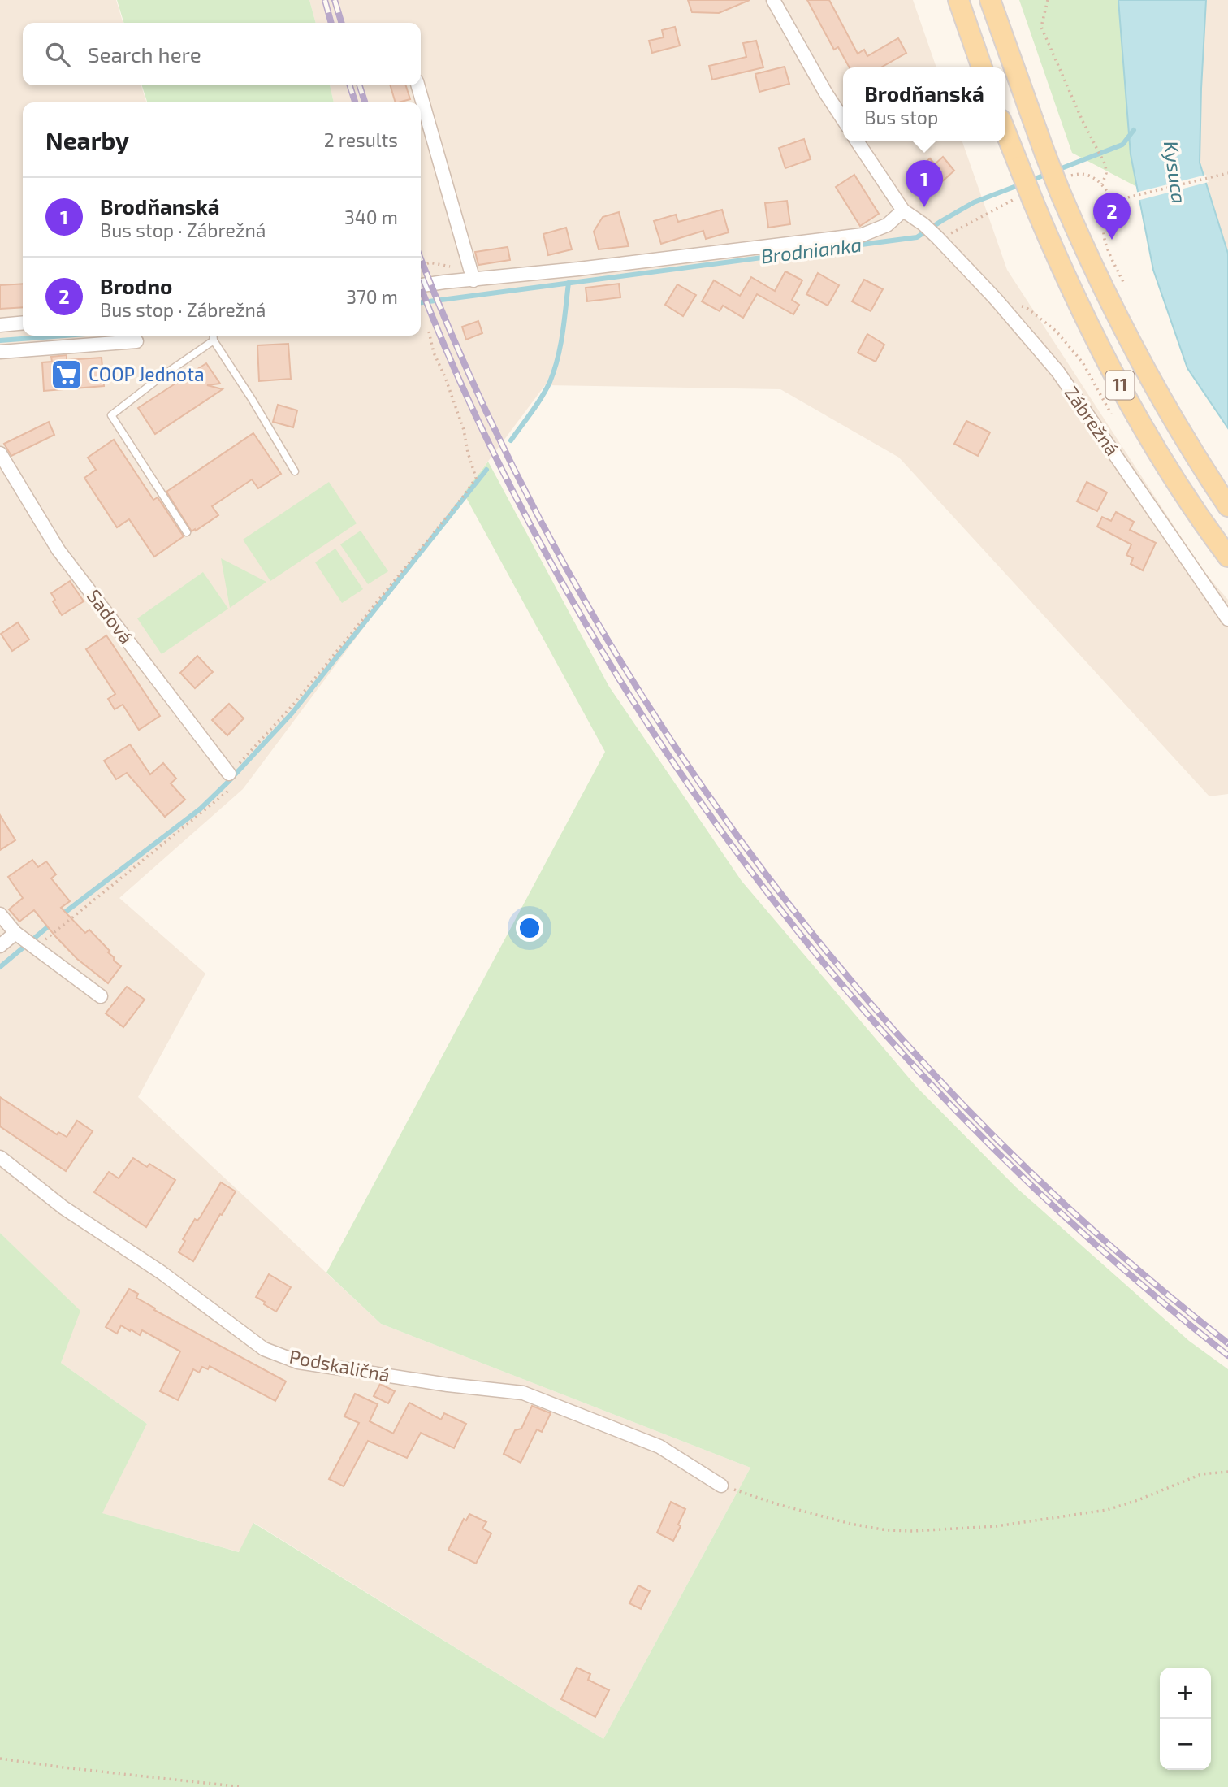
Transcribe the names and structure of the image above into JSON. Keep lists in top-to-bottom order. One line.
{"streets":{"main road":["11"],"street":["Zábrežná","Sadová","Podskaličná"]},"water":["Kysuca","Brodnianka"],"places":{"supermarket":["COOP Jednota"]},"page":{"search":"Search here","popup":["Brodňanská","Bus stop"],"heading":["Nearby","2 results"],"pins":["1","2"],"list":[{"mark":"1","name":"Brodňanská","note":"Bus stop · Zábrežná","value":"340 m"},{"mark":"2","name":"Brodno","note":"Bus stop · Zábrežná","value":"370 m"}],"map_buttons":["+","−"]}}
